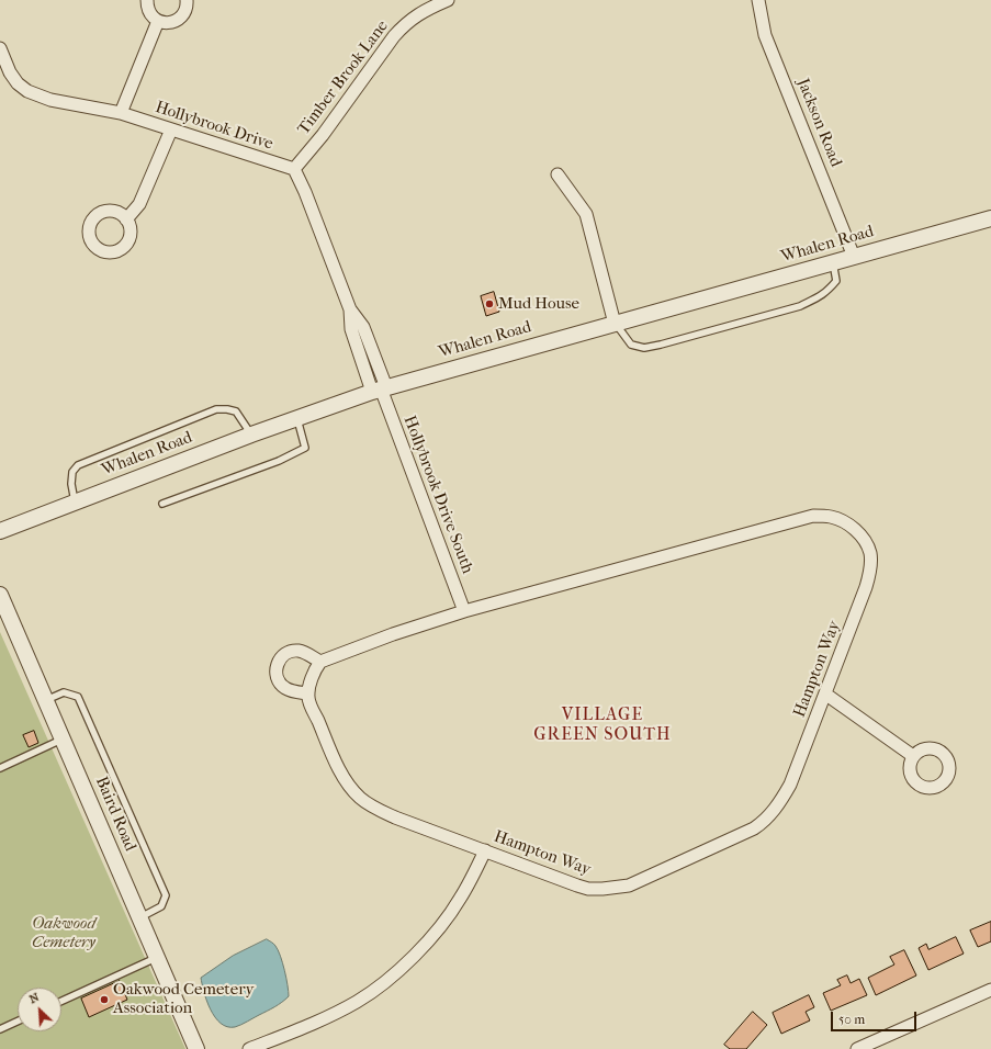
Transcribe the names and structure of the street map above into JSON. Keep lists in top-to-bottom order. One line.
{"streets":{"street":["Timber Brook Lane","Jackson Road","Hollybrook Drive","Whalen Road","Hollybrook Drive South","Hampton Way","Baird Road"]},"crossings":[["Timber Brook Lane","Hollybrook Drive"],["Jackson Road","Whalen Road"],["Whalen Road","Hollybrook Drive South"],["Hollybrook Drive South","Hampton Way"]],"districts":["VILLAGE GREEN SOUTH"],"parks":["Oakwood Cemetery"],"places":["Mud House","Oakwood Cemetery Association"],"scale_bar":"50 m","north":"top left"}
